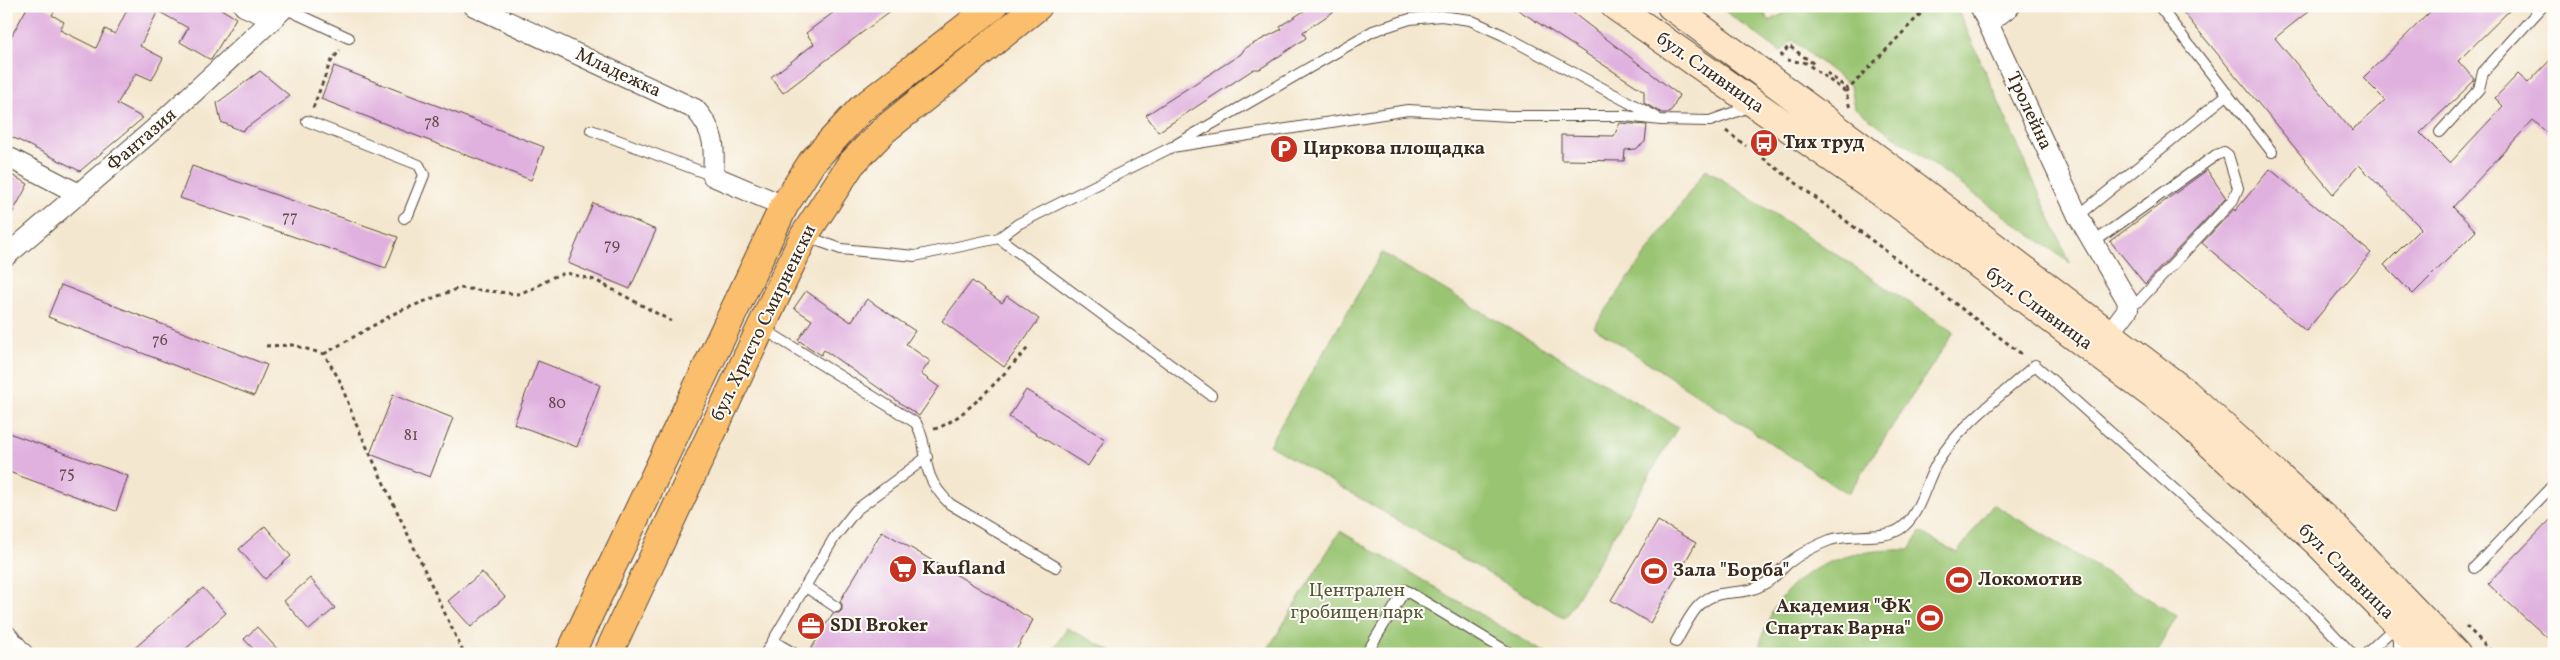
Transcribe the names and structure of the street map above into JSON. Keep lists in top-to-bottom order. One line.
{"streets":{"main road":["бул. Сливница","бул. Христо Смирненски"],"street":["Младежка","Тролейна","Фантазия"]},"parks":["Централен гробищен парк"],"places":{"bus stop":["Тих труд"],"parking":["Циркова площадка"],"supermarket":["Kaufland"],"sports":["Зала \"Борба\"","Локомотив","Академия \"ФК Спартак Варна\""],"office":["SDI Broker"]},"house_numbers":["78","77","79","76","80","81","75"]}
